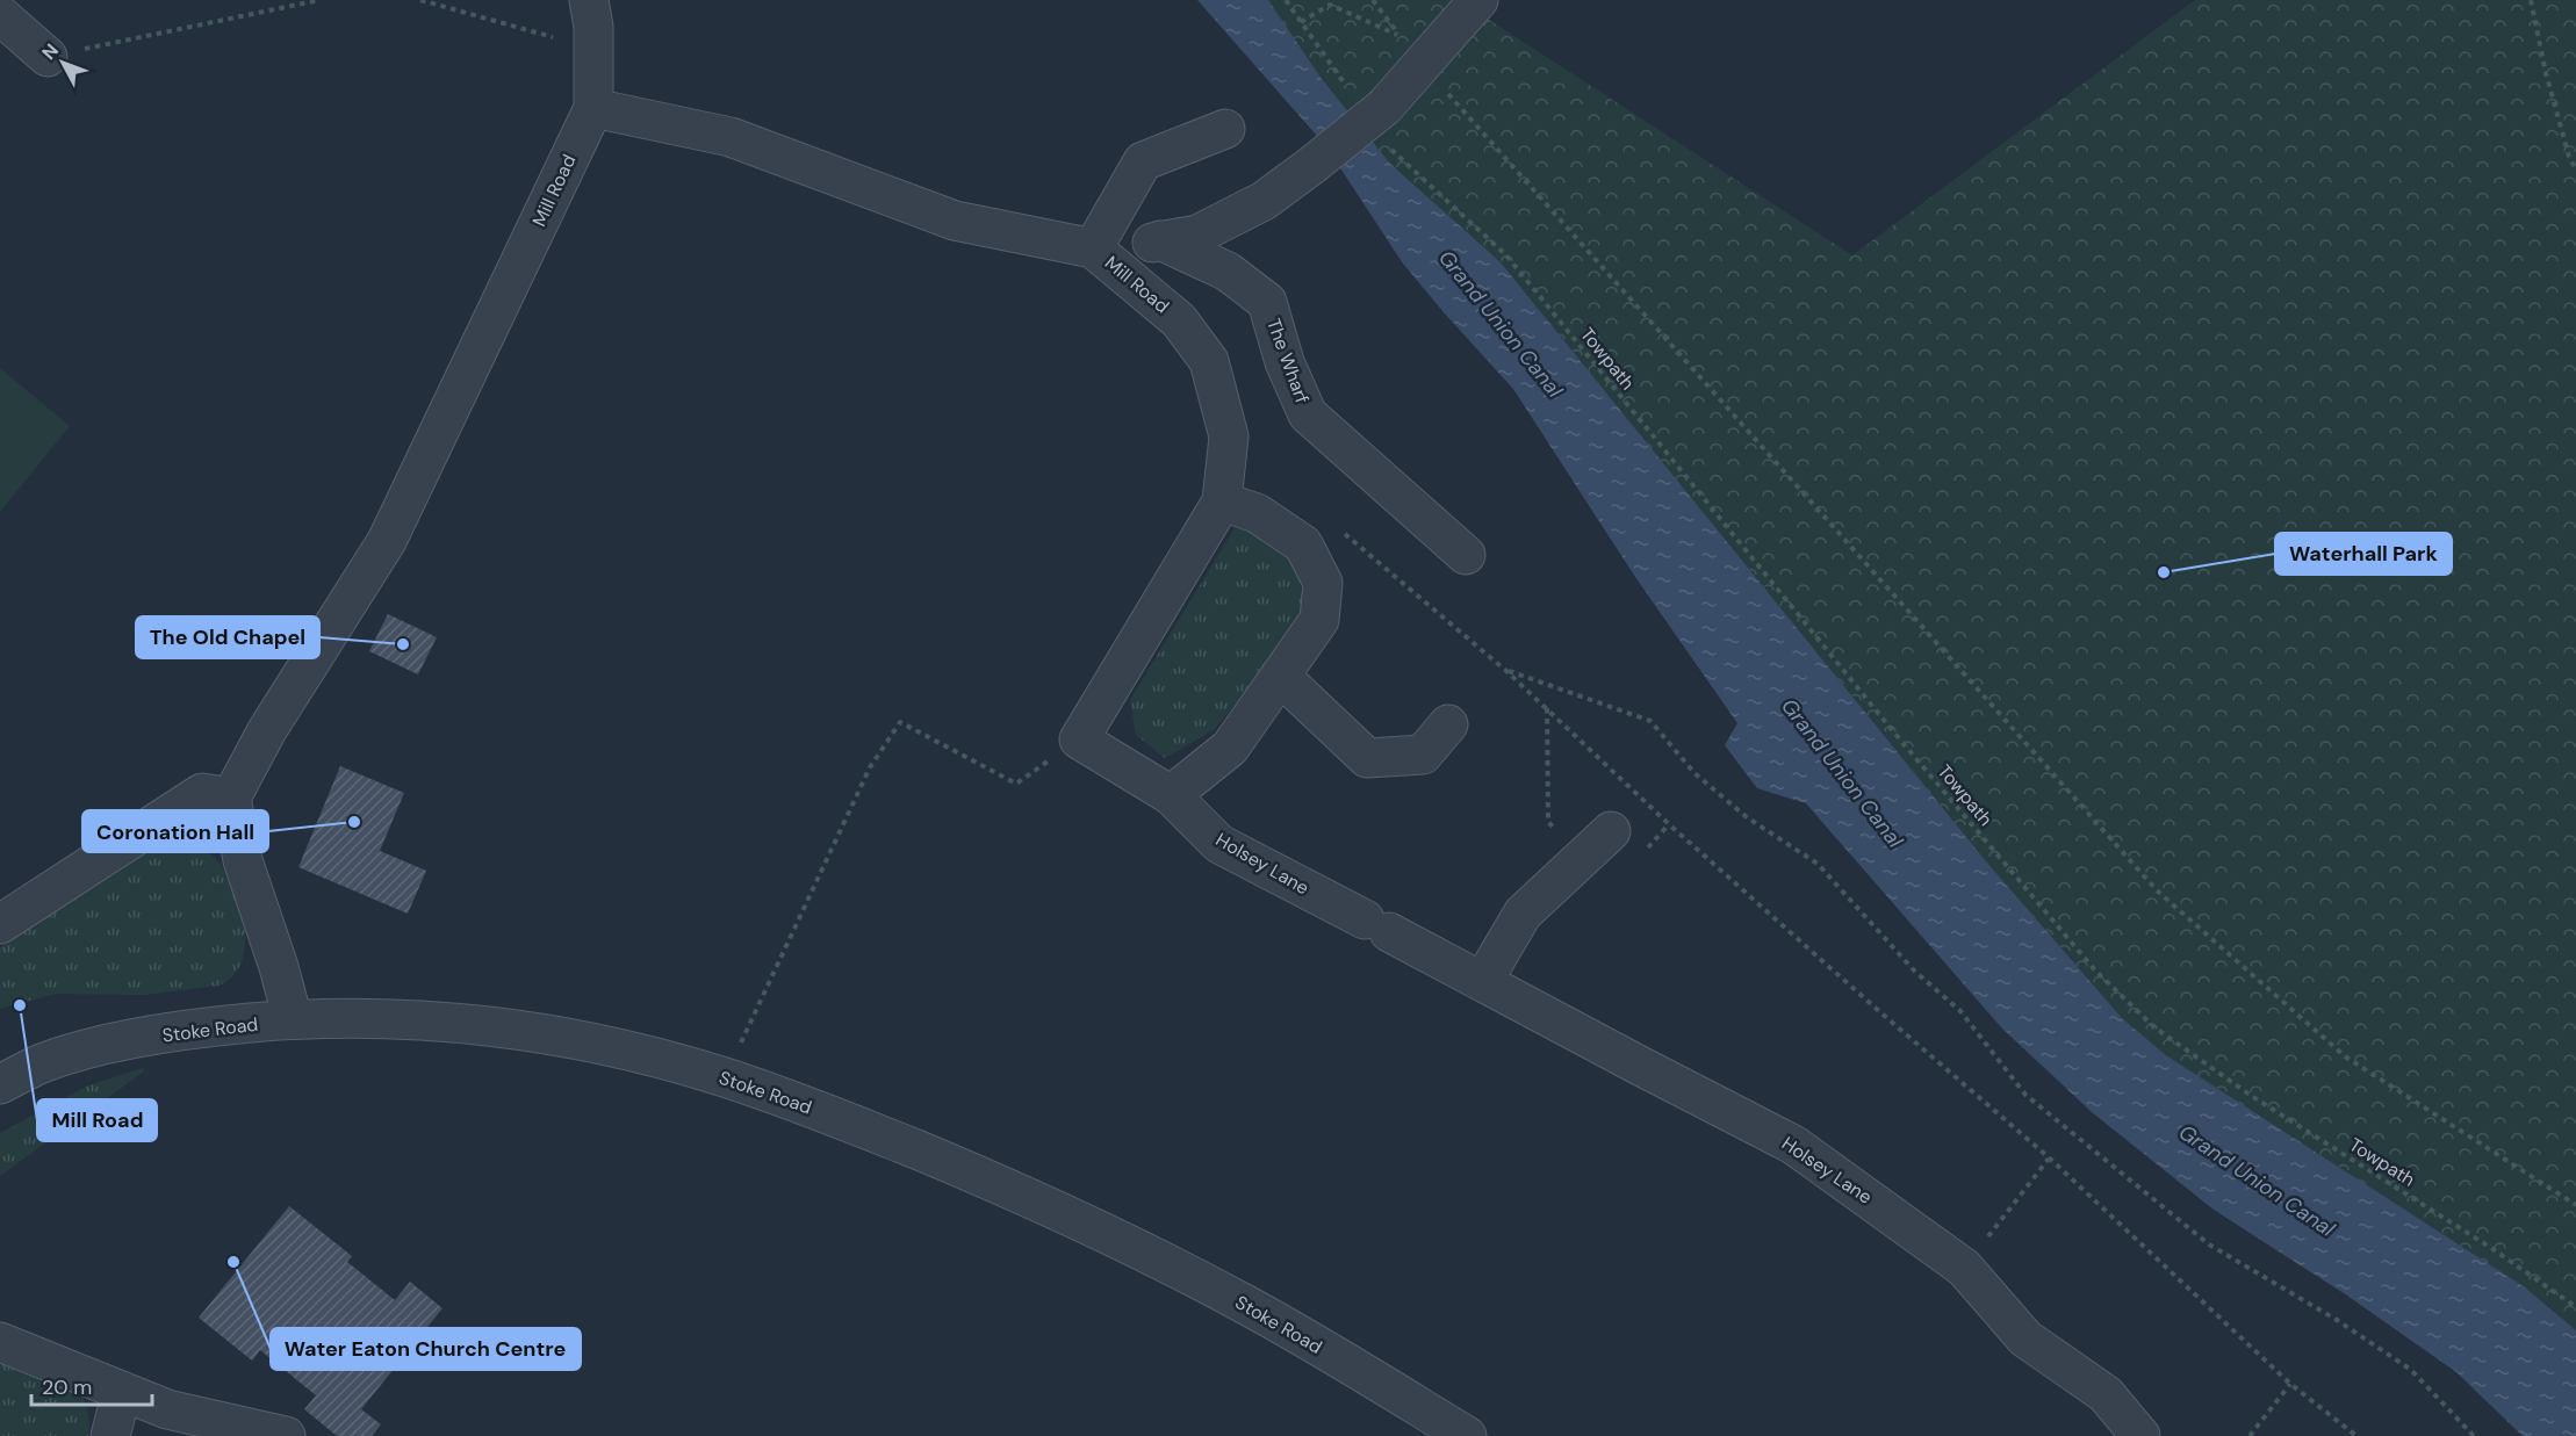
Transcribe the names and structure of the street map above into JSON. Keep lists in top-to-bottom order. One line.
{"streets":{"street":["Mill Road","The Wharf","Holsey Lane","Stoke Road"],"path":["Towpath"]},"water":["Grand Union Canal"],"places":["Waterhall Park","The Old Chapel","Coronation Hall","Mill Road","Water Eaton Church Centre"],"scale_bar":"20 m","north":"top left"}
